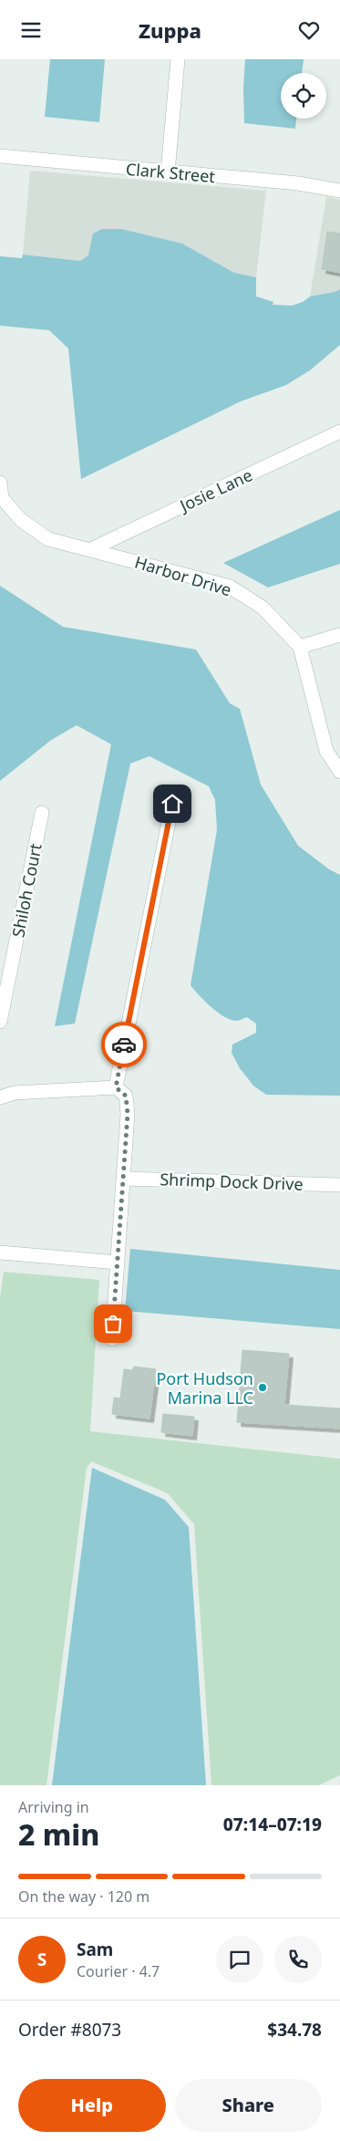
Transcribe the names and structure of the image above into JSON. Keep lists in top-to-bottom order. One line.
{"streets":{"street":["Clark Street","Josie Lane","Harbor Drive","Shiloh Court","Shrimp Dock Drive"]},"crossings":[["Josie Lane","Harbor Drive"]],"places":["Port Hudson Marina LLC"],"page":{"header":"Zuppa","heading":["2 min","Arriving in","07:14–07:19"],"panel":["Sam","Courier · 4.7","Order #8073","$34.78"],"bar":"On the way · 120 m","round":"S","buttons":["Help","Share"]}}
